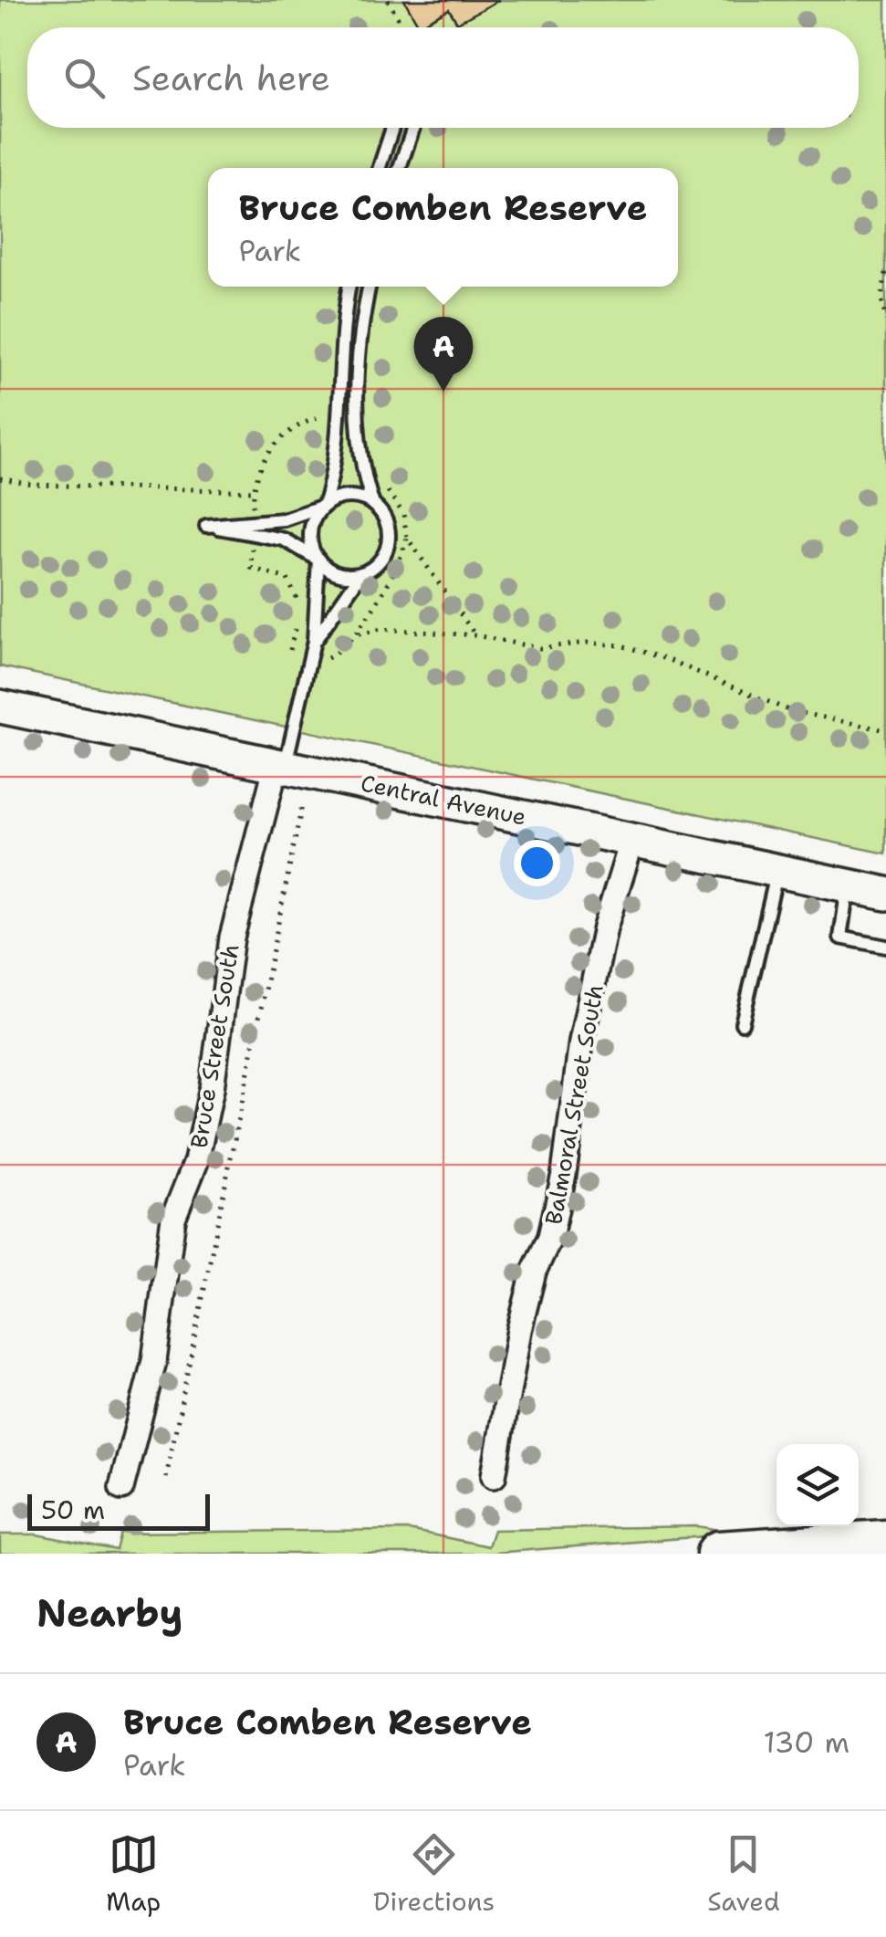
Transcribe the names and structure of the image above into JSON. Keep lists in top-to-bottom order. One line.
{"streets":{"main road":["Central Avenue"],"street":["Bruce Street South","Balmoral Street South"]},"crossings":[["Central Avenue","Bruce Street South"],["Central Avenue","Balmoral Street South"]],"scale_bar":"50 m","page":{"search":"Search here","popup":["Bruce Comben Reserve","Park"],"pins":"A","scale":"50 m","heading":"Nearby","list":[{"mark":"A","name":"Bruce Comben Reserve","note":"Park","value":"130 m"}],"nav":["Map","Directions","Saved"]}}
